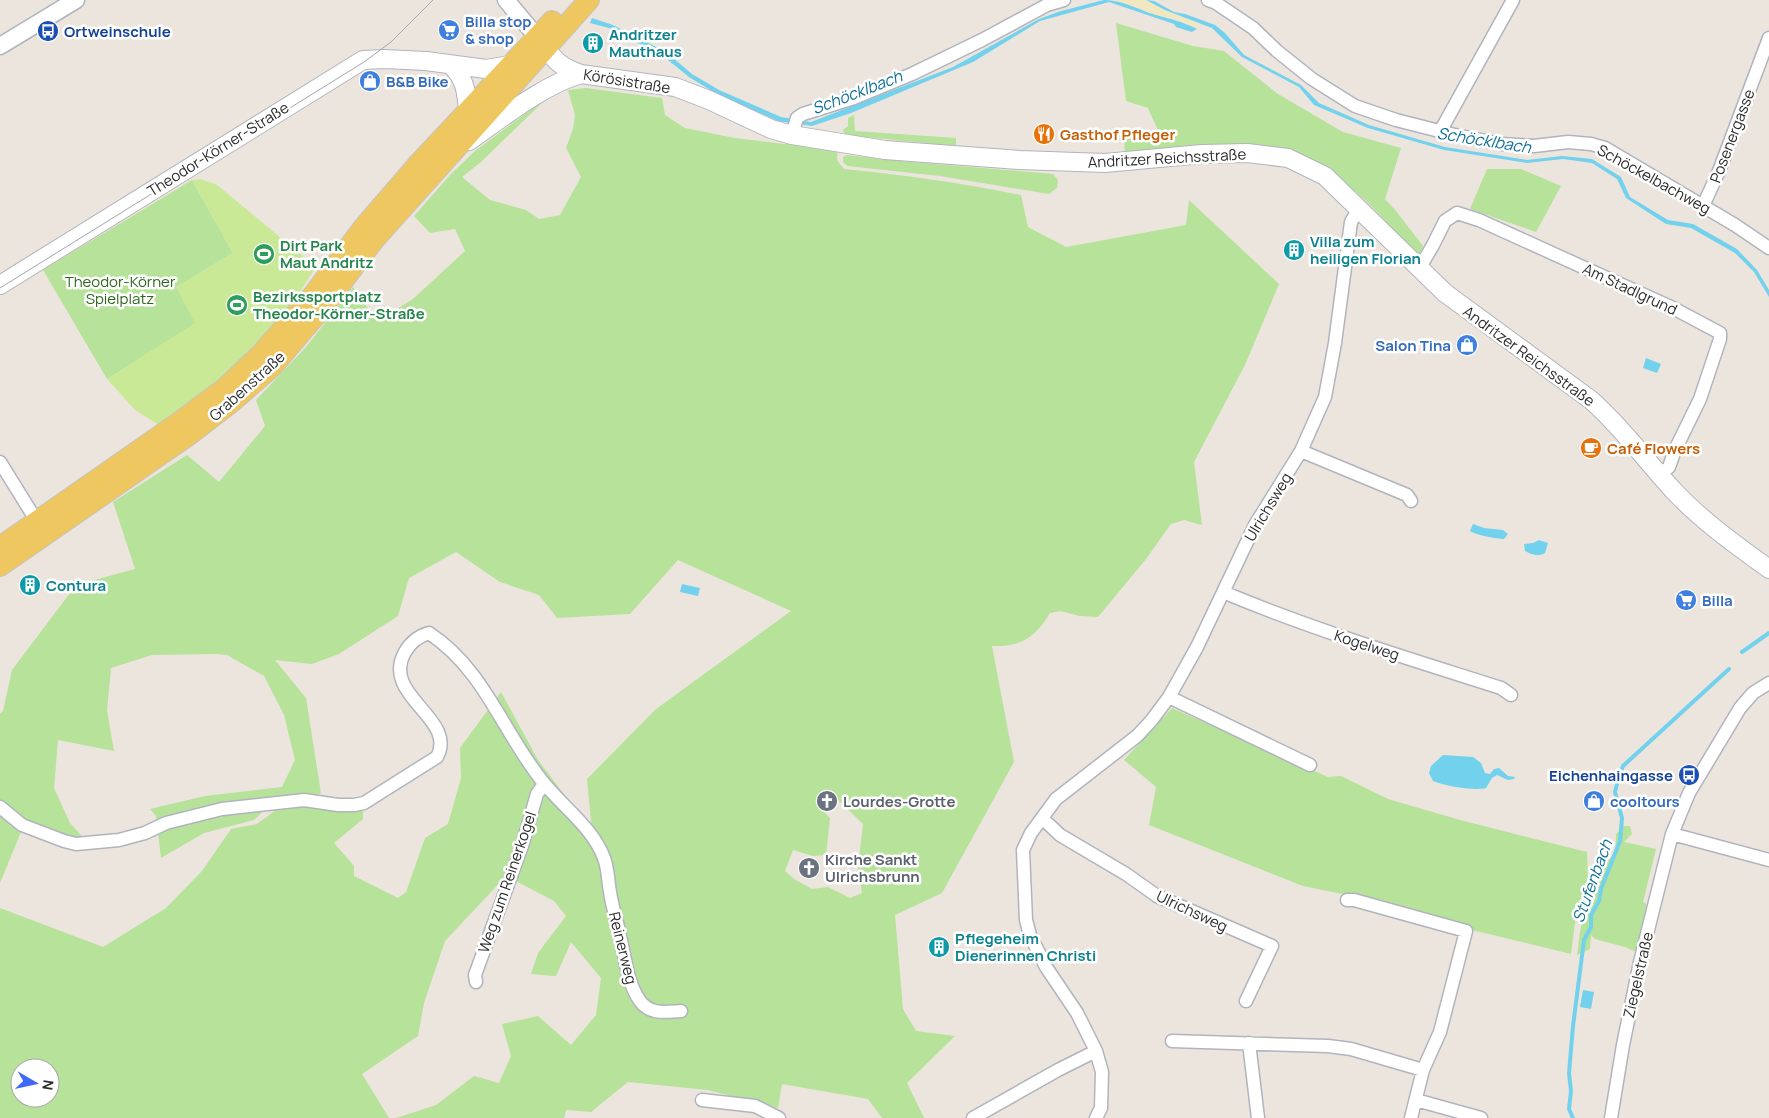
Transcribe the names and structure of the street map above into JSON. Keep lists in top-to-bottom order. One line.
{"streets":{"main road":["Körösistraße","Theodor-Körner-Straße","Andritzer Reichsstraße","Grabenstraße"],"street":["Posenergasse","Schöckelbachweg","Am Stadlgrund","Ulrichsweg","Kogelweg","Weg zum Reinerkogel","Reinerweg","Ziegelstraße"]},"crossings":[["Körösistraße","Andritzer Reichsstraße"],["Körösistraße","Grabenstraße"],["Posenergasse","Schöckelbachweg"],["Theodor-Körner-Straße","Grabenstraße"],["Andritzer Reichsstraße","Am Stadlgrund"],["Andritzer Reichsstraße","Ulrichsweg"],["Ulrichsweg","Kogelweg"],["Weg zum Reinerkogel","Reinerweg"]],"water":["Schöcklbach","Stufenbach"],"parks":["Theodor-Körner Spielplatz"],"places":{"supermarket":["Billa stop & shop","Billa"],"bus stop":["Ortweinschule","Eichenhaingasse"],"building":["Andritzer Mauthaus","Villa zum heiligen Florian","Contura","Pflegeheim Dienerinnen Christi"],"shop":["B&B Bike","Salon Tina","cooltours"],"restaurant":["Gasthof Pfleger"],"sports":["Dirt Park Maut Andritz","Bezirkssportplatz Theodor-Körner-Straße"],"cafe":["Café Flowers"],"church":["Lourdes-Grotte","Kirche Sankt Ulrichsbrunn"]},"north":"right"}
